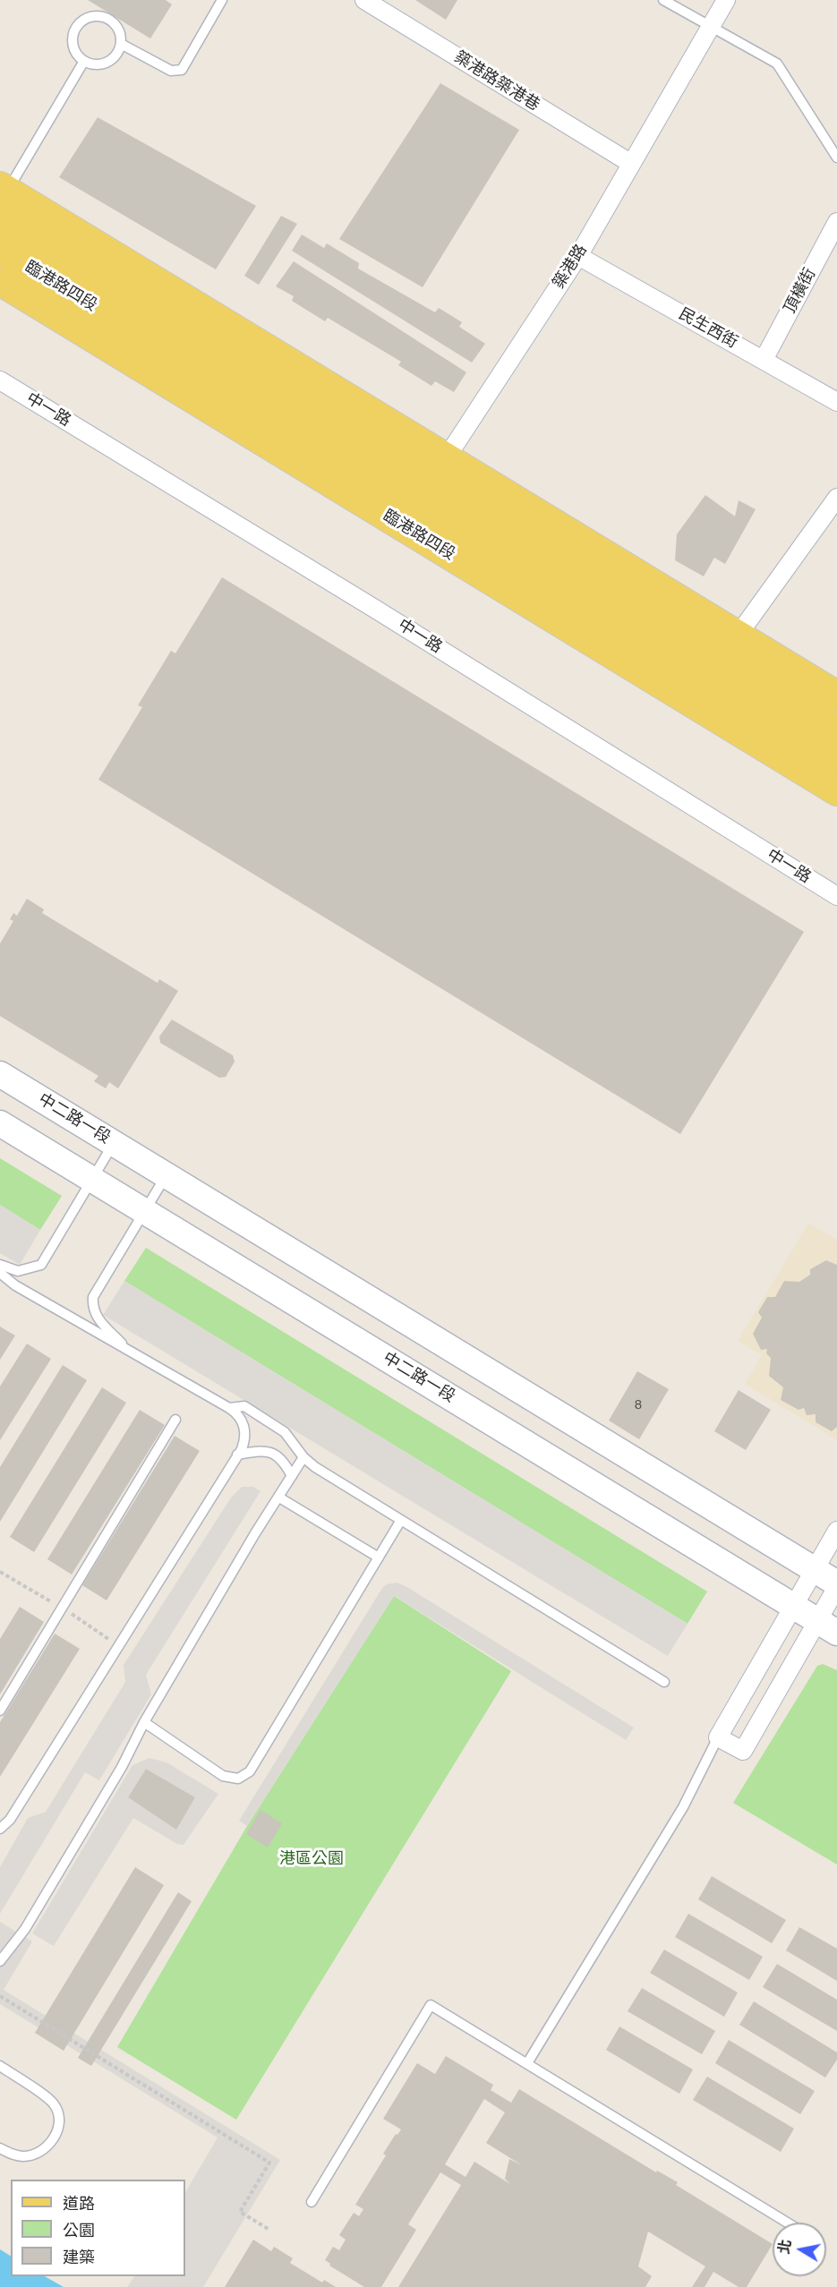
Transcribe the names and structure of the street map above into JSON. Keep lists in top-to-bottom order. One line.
{"streets":{"main road":["臨港路四段"],"street":["築港路築港巷","築港路","頂橫街","民生西街","中一路","中二路一段"]},"crossings":[["築港路築港巷","築港路"],["築港路","臨港路四段"],["築港路","民生西街"],["頂橫街","民生西街"]],"parks":["港區公園"],"house_numbers":["8"],"legend":["道路","公園","建築"],"north":"left"}
